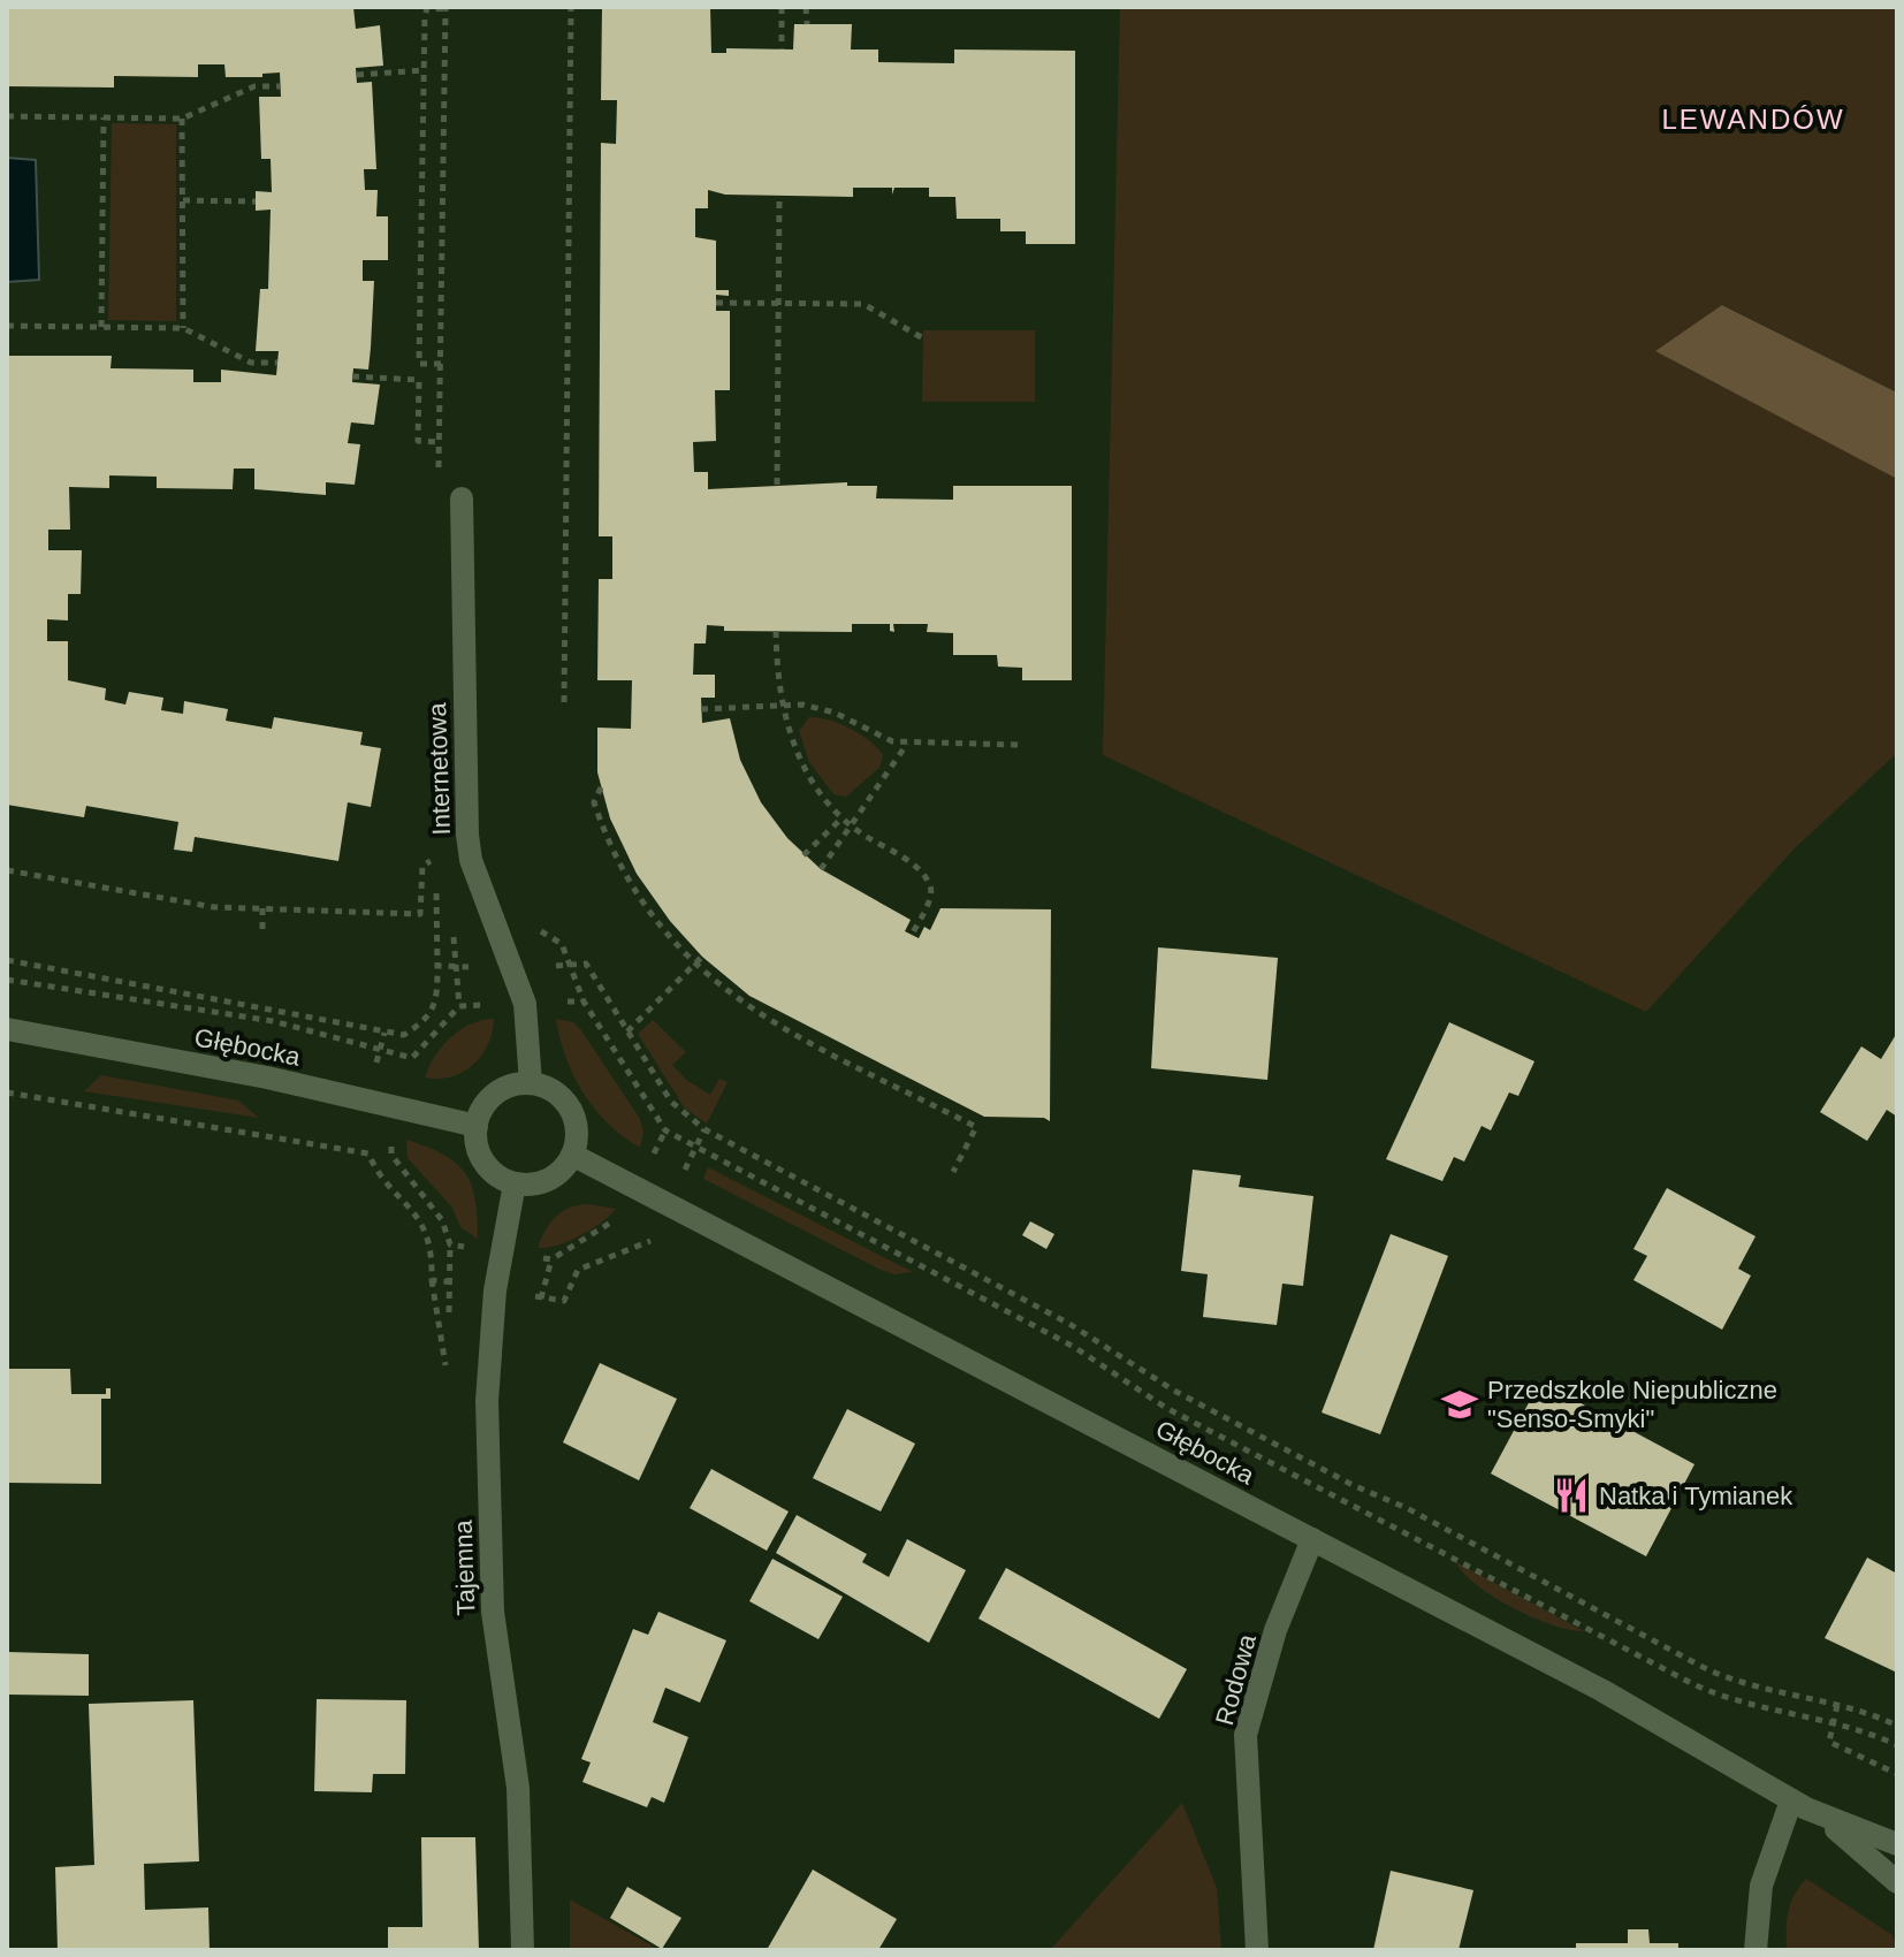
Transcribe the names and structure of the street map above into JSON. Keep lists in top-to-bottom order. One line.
{"streets":{"street":["Internetowa","Głębocka","Tajemna","Rodowa"]},"crossings":[["Internetowa","Głębocka"],["Internetowa","Tajemna"],["Głębocka","Tajemna"],["Głębocka","Rodowa"]],"districts":["LEWANDÓW"],"places":{"school or university":["Przedszkole Niepubliczne \"Senso-Smyki\""],"restaurant":["Natka i Tymianek"]}}
